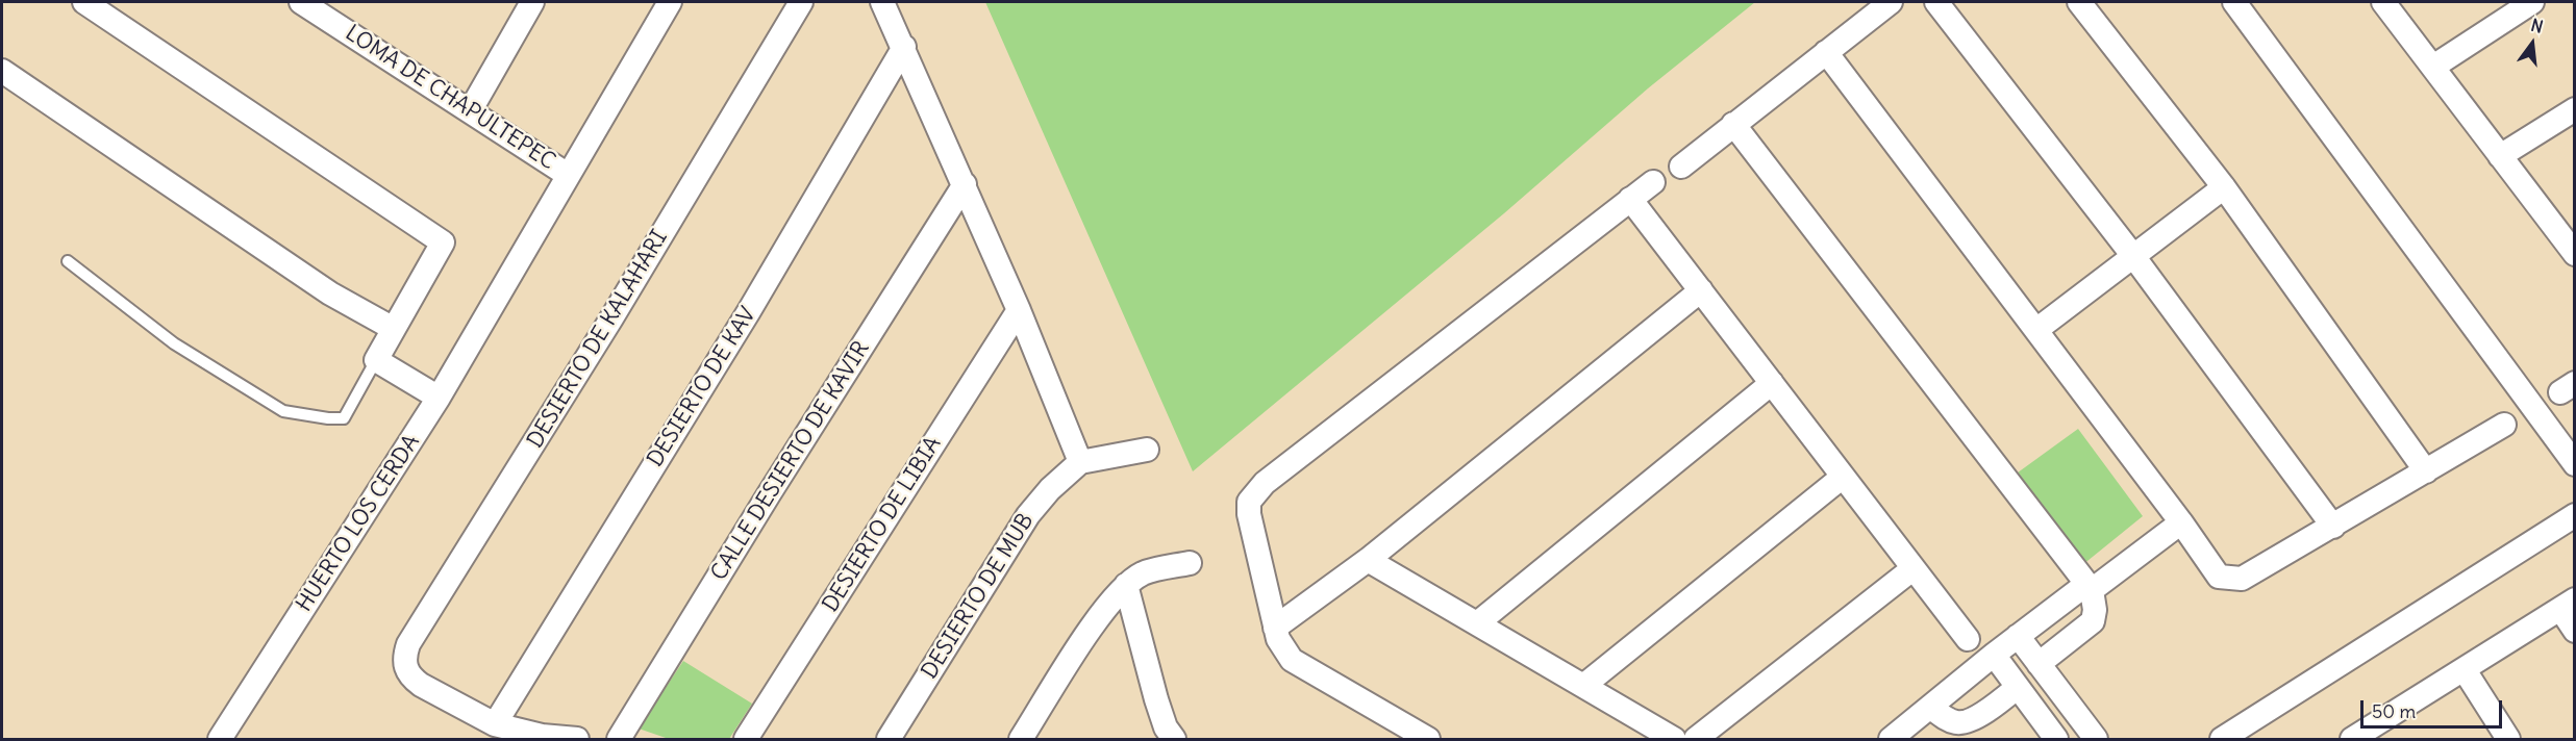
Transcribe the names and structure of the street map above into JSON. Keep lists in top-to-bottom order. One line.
{"streets":{"street":["LOMA DE CHAPULTEPEC","DESIERTO DE KALAHARI","DESIERTO DE KAV","CALLE DESIERTO DE KAVIR","HUERTO LOS CERDA","DESIERTO DE LIBIA","DESIERTO DE MUB"]},"crossings":[["LOMA DE CHAPULTEPEC","HUERTO LOS CERDA"],["DESIERTO DE KALAHARI","DESIERTO DE KAV"]],"scale_bar":"50 m","north":"top"}
